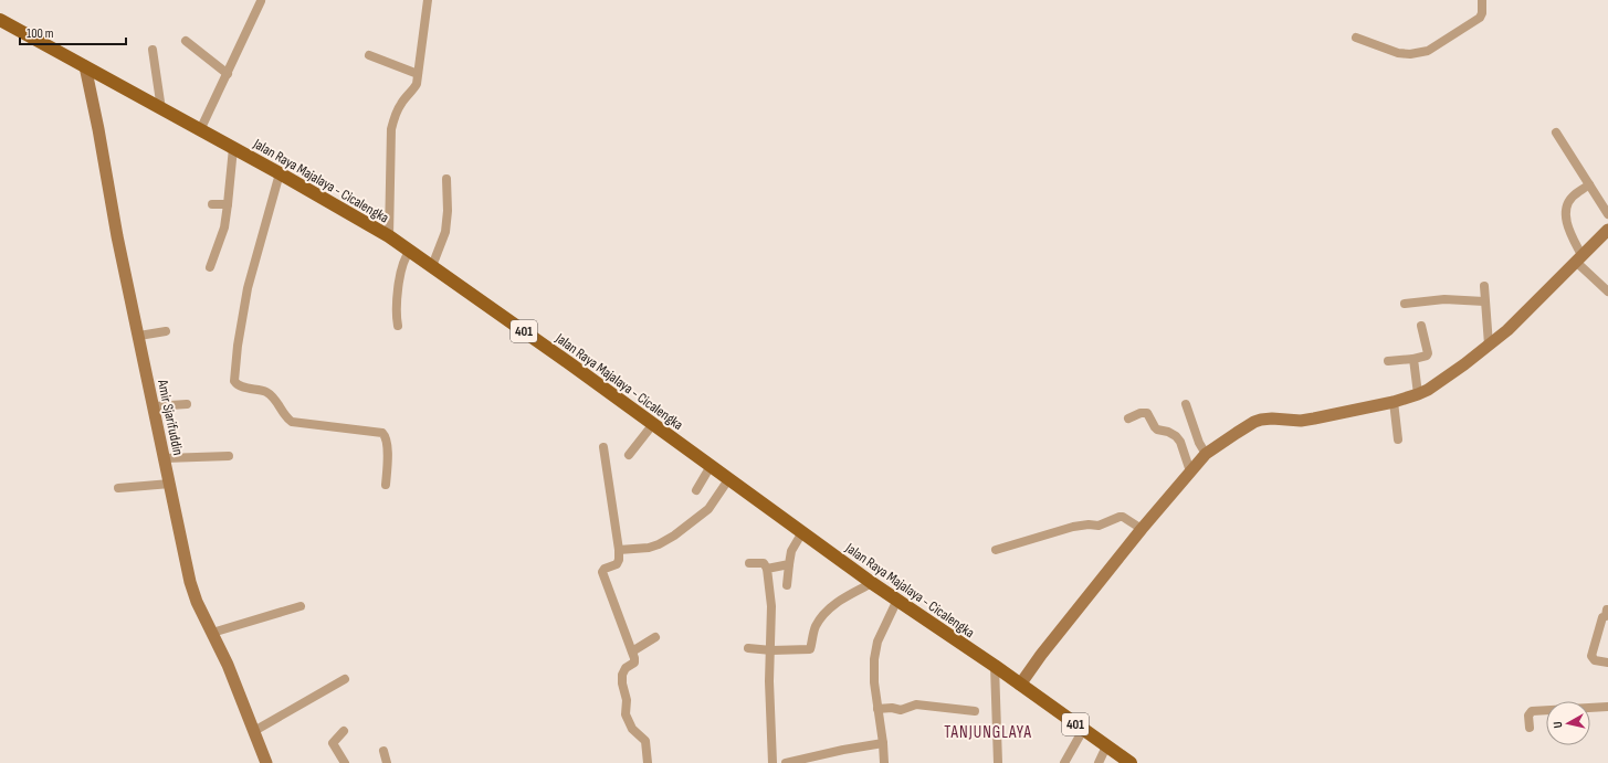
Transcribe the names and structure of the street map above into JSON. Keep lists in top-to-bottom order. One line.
{"streets":{"main road":["Jalan Raya Majalaya - Cicalengka","401"],"street":["Amir Sjarifuddin"]},"crossings":[["Jalan Raya Majalaya - Cicalengka","Amir Sjarifuddin"]],"districts":["TANJUNGLAYA"],"scale_bar":"100 m","north":"left"}
